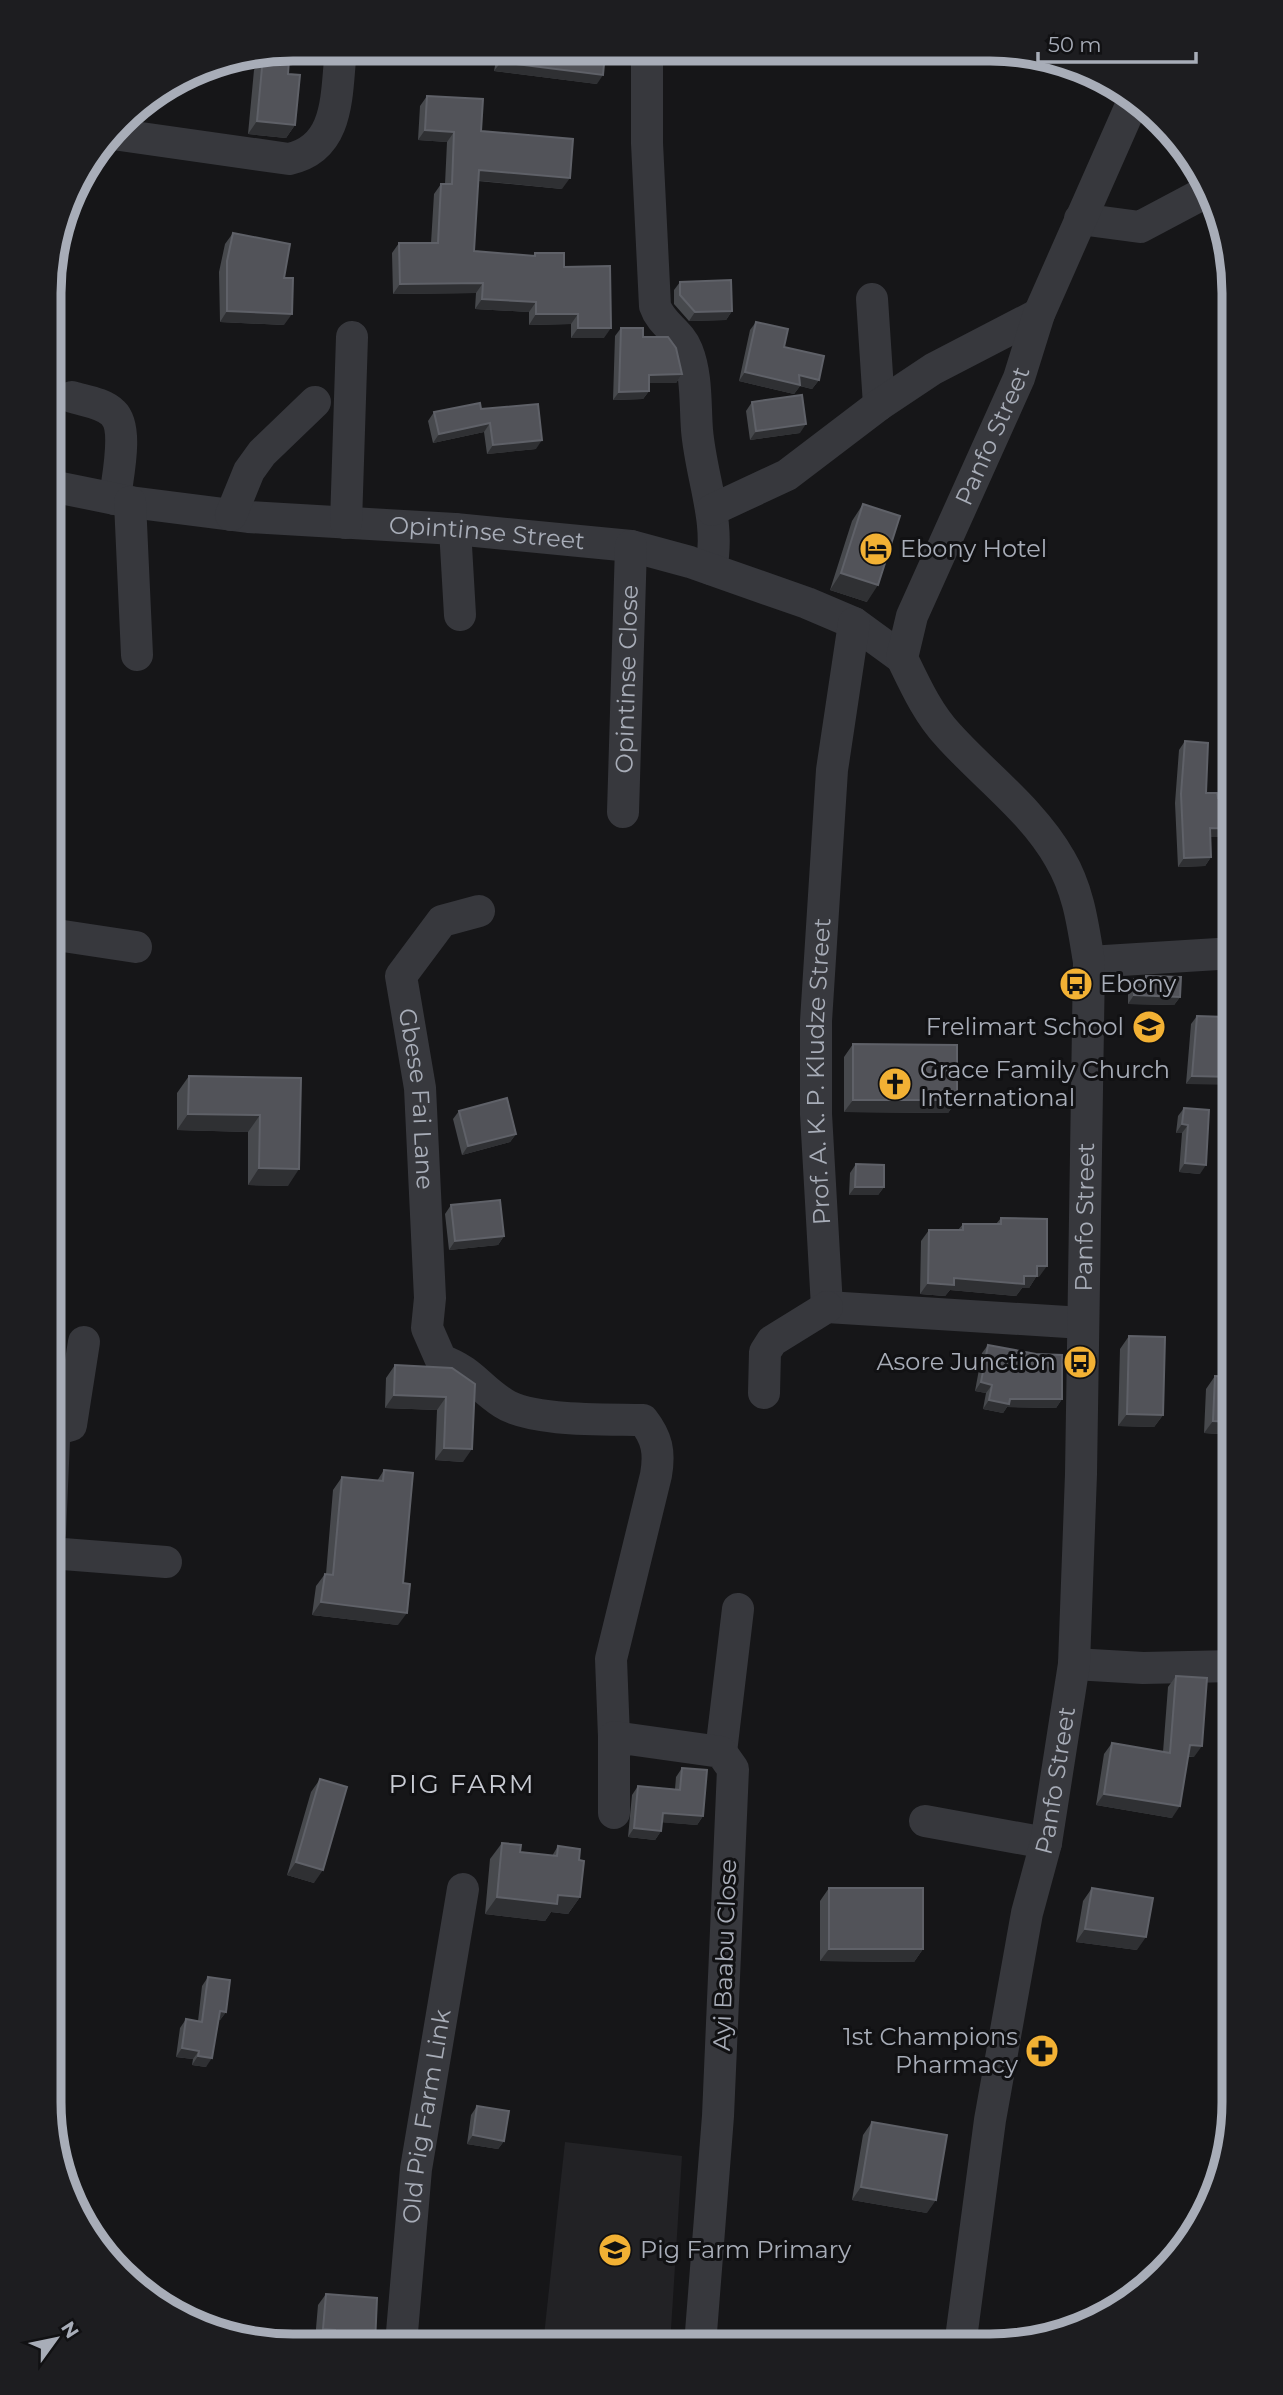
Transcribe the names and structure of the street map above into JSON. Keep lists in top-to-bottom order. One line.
{"streets":{"street":["Panfo Street","Opintinse Street","Opintinse Close","Prof. A. K. P. Kludze Street","Gbese Fai Lane","Ayi Baabu Close","Old Pig Farm Link"]},"crossings":[["Panfo Street","Opintinse Street"],["Opintinse Street","Opintinse Close"],["Opintinse Street","Prof. A. K. P. Kludze Street"]],"districts":["PIG FARM"],"places":{"hotel":["Ebony Hotel"],"bus stop":["Ebony","Asore Junction"],"school or university":["Frelimart School","Pig Farm Primary"],"church":["Grace Family Church International"],"pharmacy":["1st Champions Pharmacy"]},"scale_bar":"50 m","north":"top right"}
